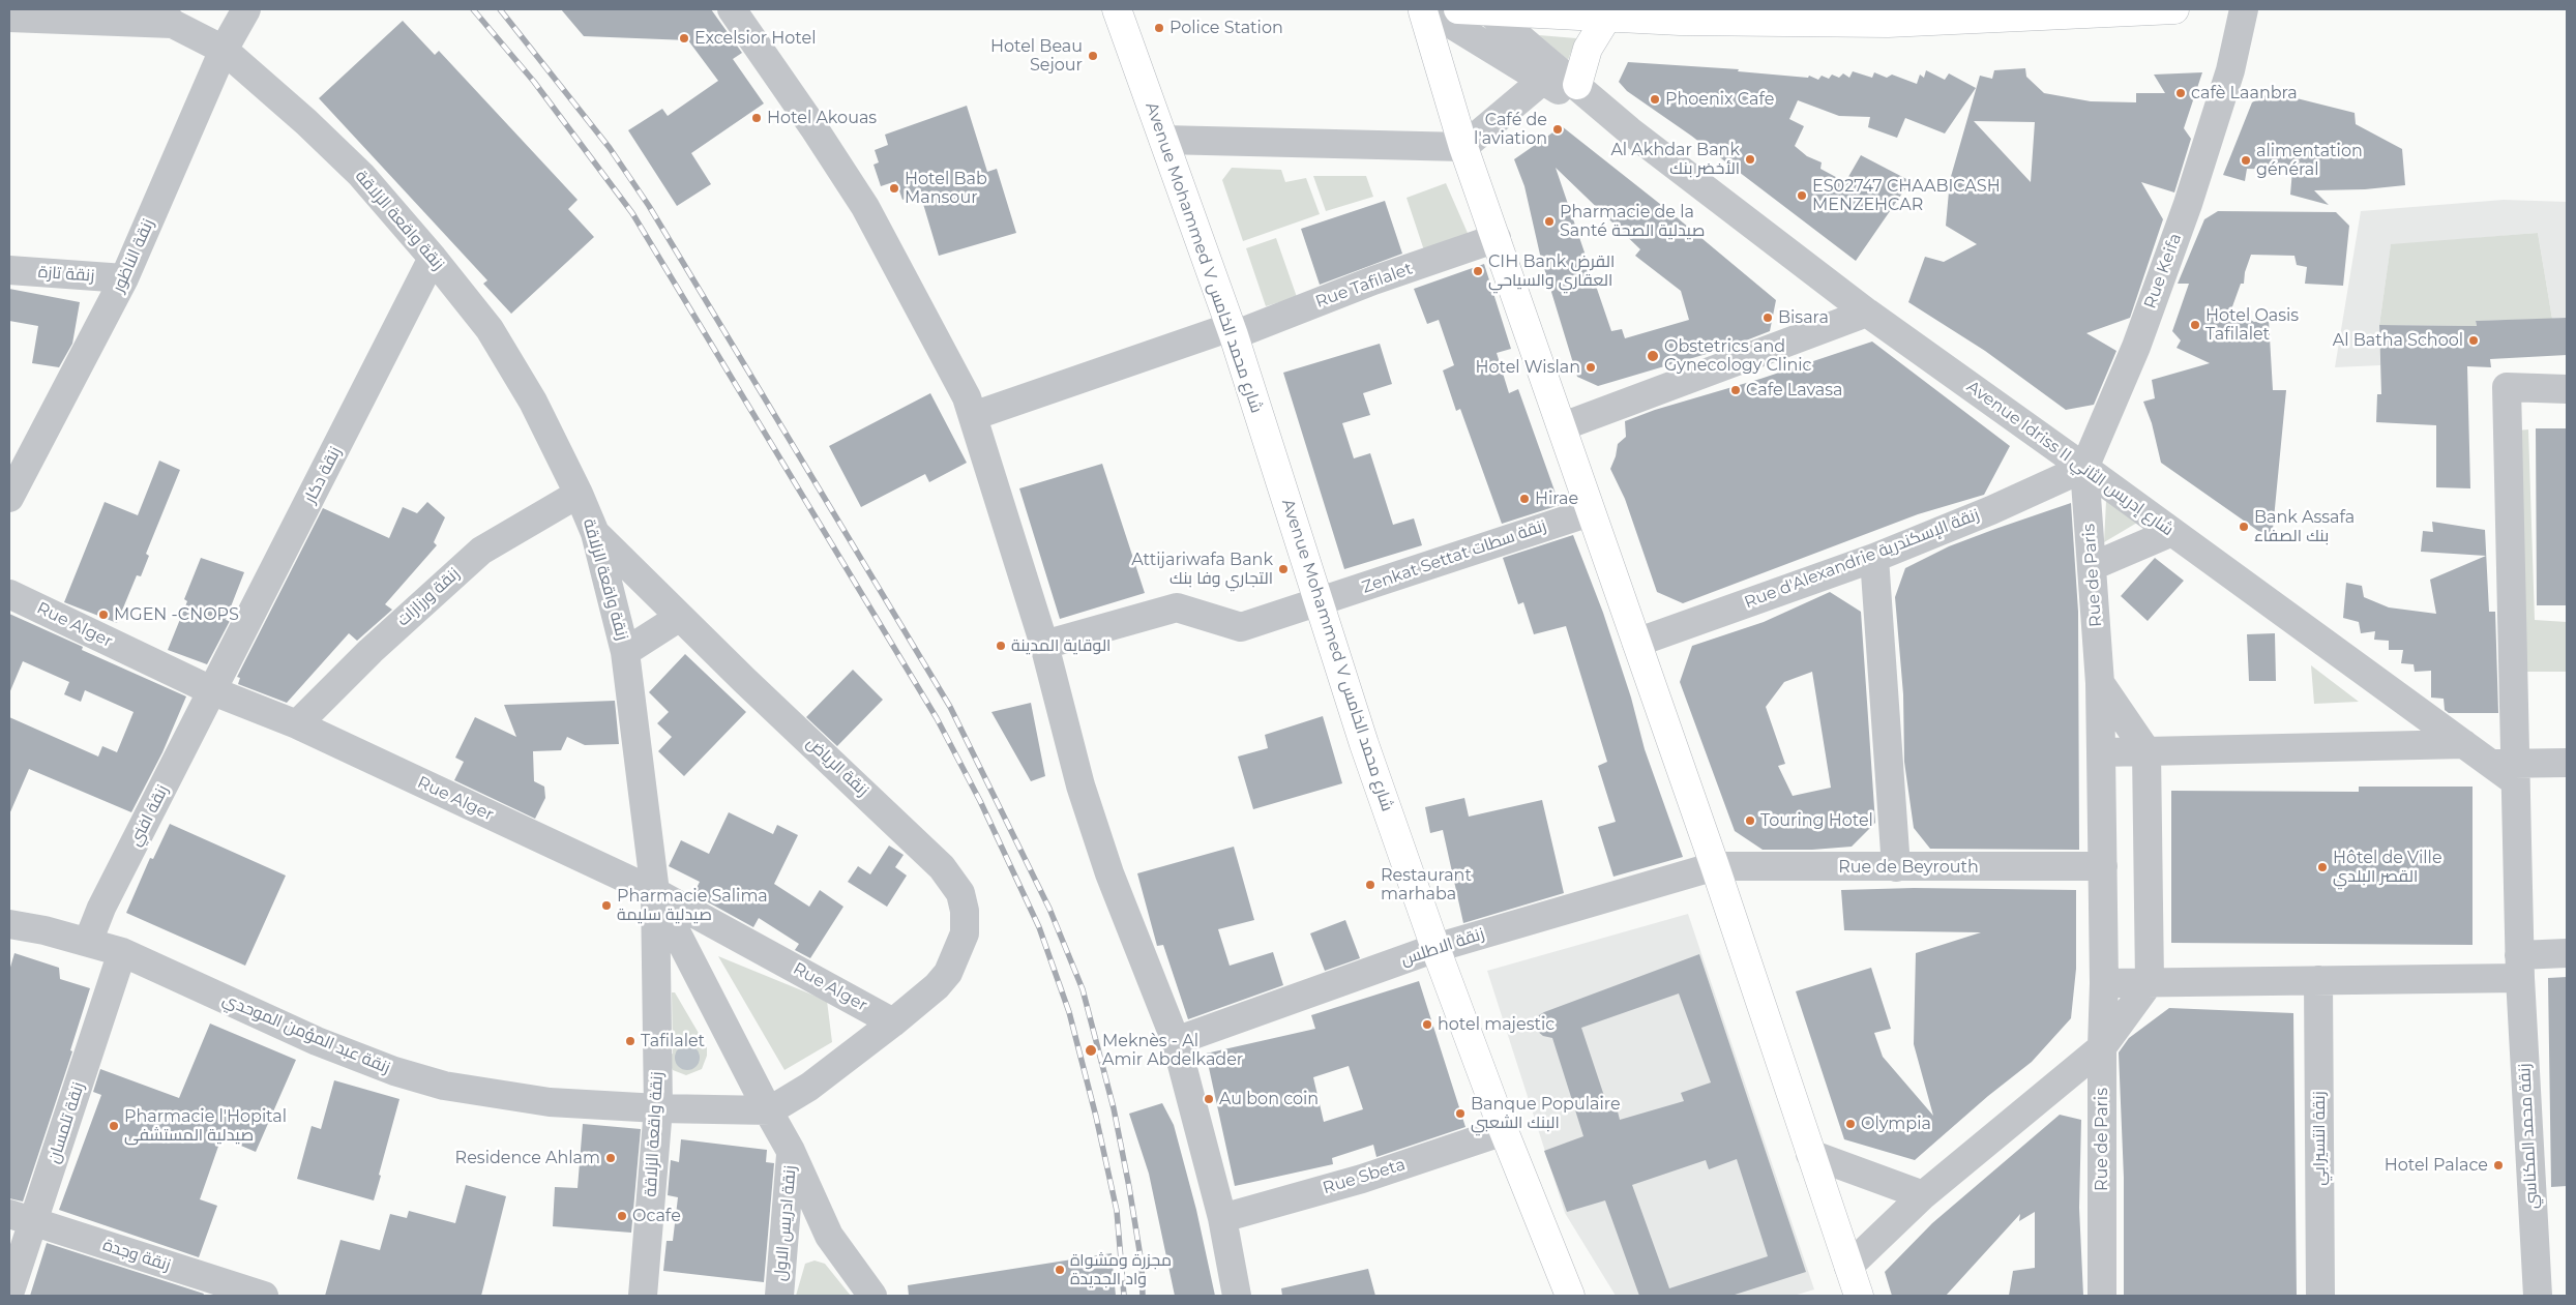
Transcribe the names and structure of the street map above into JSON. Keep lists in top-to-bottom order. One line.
{"streets":{"main road":["Avenue Mohammed V شارع محمد الخامس"],"street":["زنقة واقعة الزلاقة","زنقة الناظور","Rue Keifa","زنقة تازة","Rue Tafilalet","Avenue Idriss II شارع إدريس الثاني","زنقة دكار","Zenkat Settat زنقة سطات","Rue d'Alexandrie زنقة الإسكندرية","Rue de Paris","زنقة ورزازات","Rue Alger","زنقة الرياض","زنقة افني","Rue de Beyrouth","زنقة الاطلس","زنقة عبد المؤمن الموحدي","زنقة تلمسان","زنقة محمد المكناسي","زنقة انتسيرابي","Rue Sbeta","زنقة ادريس الاول","زنقة وجدة"]},"crossings":[["زنقة واقعة الزلاقة","زنقة الناظور"],["زنقة واقعة الزلاقة","زنقة دكار"],["زنقة واقعة الزلاقة","زنقة ورزازات"],["زنقة واقعة الزلاقة","Rue Alger"],["زنقة واقعة الزلاقة","زنقة الرياض"],["زنقة واقعة الزلاقة","زنقة عبد المؤمن الموحدي"],["زنقة الناظور","زنقة تازة"],["Avenue Mohammed V شارع محمد الخامس","Rue Tafilalet"],["Avenue Mohammed V شارع محمد الخامس","Zenkat Settat زنقة سطات"],["Avenue Mohammed V شارع محمد الخامس","زنقة الاطلس"],["Avenue Mohammed V شارع محمد الخامس","Rue Sbeta"],["Rue Keifa","Avenue Idriss II شارع إدريس الثاني"],["Rue Keifa","Rue d'Alexandrie زنقة الإسكندرية"],["Rue Keifa","Rue de Paris"],["Avenue Idriss II شارع إدريس الثاني","Rue d'Alexandrie زنقة الإسكندرية"],["Avenue Idriss II شارع إدريس الثاني","Rue de Paris"],["Avenue Idriss II شارع إدريس الثاني","زنقة محمد المكناسي"],["زنقة دكار","Rue Alger"],["زنقة دكار","زنقة افني"],["Rue d'Alexandrie زنقة الإسكندرية","Rue de Paris"],["Rue de Paris","Rue de Beyrouth"],["زنقة ورزازات","Rue Alger"],["Rue Alger","زنقة الرياض"],["Rue Alger","زنقة افني"],["زنقة افني","زنقة عبد المؤمن الموحدي"],["Rue de Beyrouth","زنقة الاطلس"],["زنقة عبد المؤمن الموحدي","زنقة تلمسان"],["زنقة تلمسان","زنقة وجدة"]],"places":["Police Station","Excelsior Hotel","Hotel Beau Sejour","cafè Laanbra","Phoenix Cafe","Hotel Akouas","Café de l'aviation","Al Akhdar Bank الأخضر بنك","alimentation général","Hotel Bab Mansour","ES02747 CHAABICASH MENZEHCAR","Pharmacie de la Santé صيدلية الصحة","CIH Bank القرض العقاري والسياحي","Bisara","Hotel Oasis Tafilalet","Al Batha School","Obstetrics and Gynecology Clinic","Hotel Wislan","Cafe Lavasa","Hirae","Bank Assafa بنك الصفاء","Attijariwafa Bank التجاري وفا بنك","MGEN -CNOPS","الوقاية المدينة","Touring Hotel","Hôtel de Ville القصر البلدي","Restaurant marhaba","Pharmacie Salima صيدلية سليمة","hotel majestic","Tafilalet","Meknès - Al Amir Abdelkader","Au bon coin","Banque Populaire البنك الشعبي","Olympia","Pharmacie l'Hopital صيدلية المستشفى","Residence Ahlam","Hotel Palace","Ocafe","مجزرة ومشواة واد الجديدة"]}
